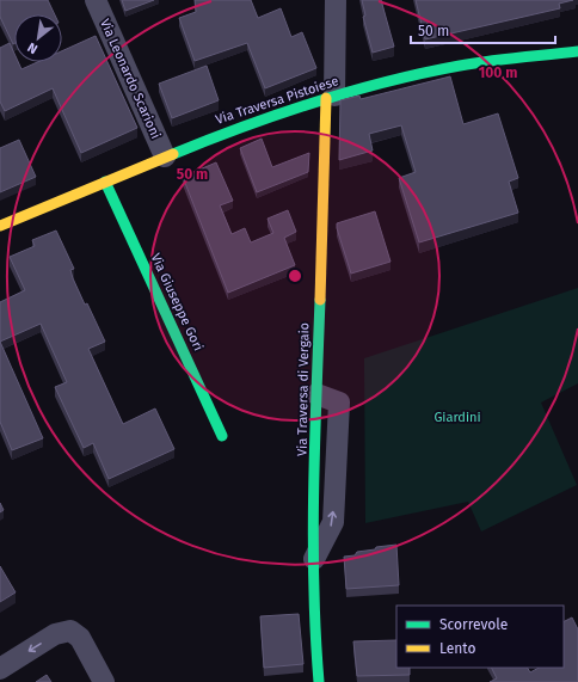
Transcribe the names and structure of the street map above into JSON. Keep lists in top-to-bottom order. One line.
{"streets":{"street":["Via Leonardo Scarioni","Via Traversa Pistoiese","Via Giuseppe Gori","Via Traversa di Vergaio"]},"crossings":[["Via Leonardo Scarioni","Via Traversa Pistoiese"],["Via Traversa Pistoiese","Via Giuseppe Gori"],["Via Traversa Pistoiese","Via Traversa di Vergaio"]],"parks":["Giardini"],"legend":["Scorrevole","Lento"],"scale_bar":"50 m","north":"bottom left","rings":["100 m","50 m"]}
